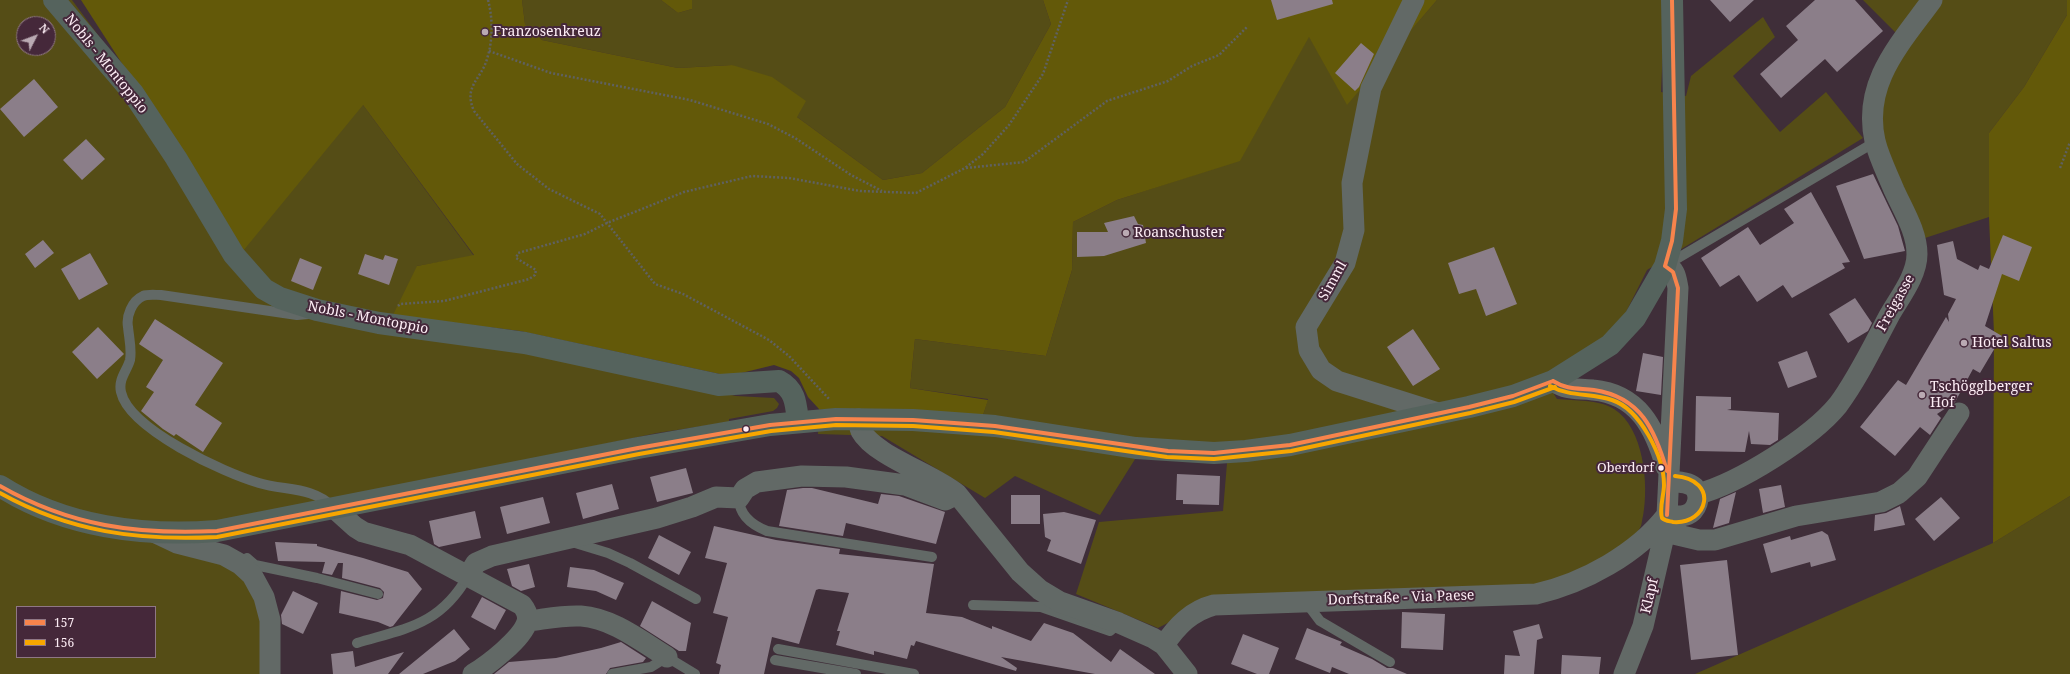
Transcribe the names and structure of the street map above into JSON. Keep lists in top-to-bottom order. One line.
{"streets":{"main road":["Nobls - Montoppio"],"street":["Simml","Freigasse","Klapf","Dorfstraße - Via Paese"]},"crossings":[["Klapf","Dorfstraße - Via Paese"]],"places":["Franzosenkreuz","Roanschuster","Hotel Saltus","Tschögglberger Hof","Oberdorf"],"lines":["transit line 157","transit line 156"],"legend":["157","156"],"north":"top right"}
